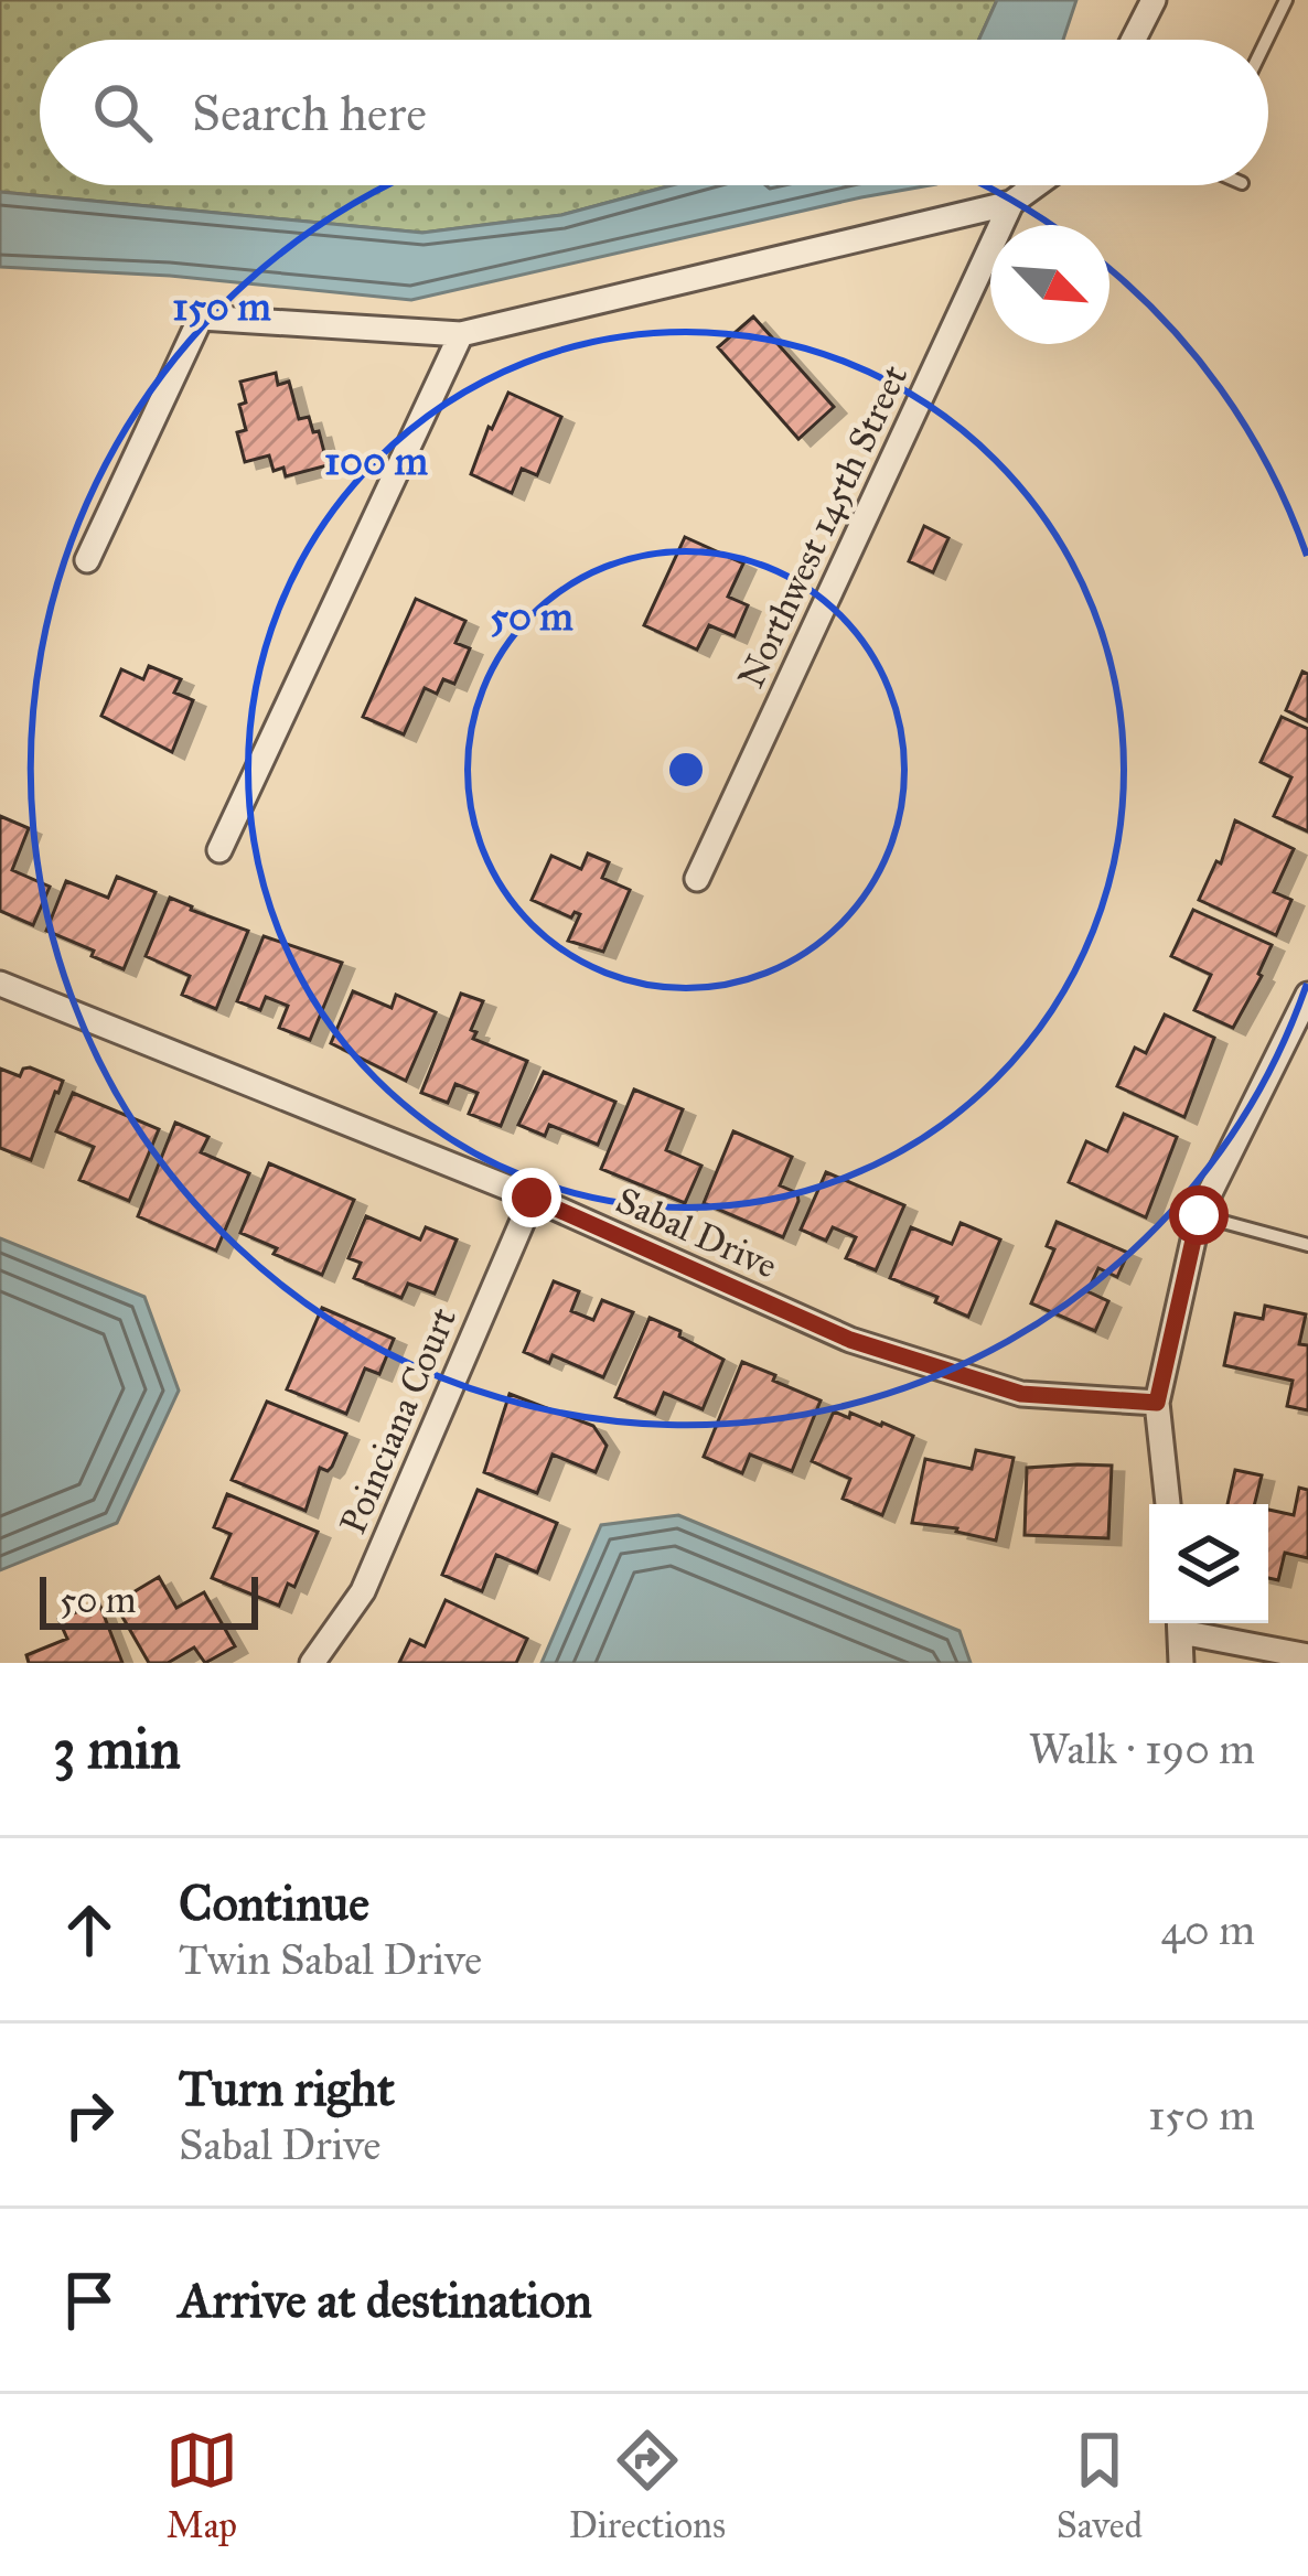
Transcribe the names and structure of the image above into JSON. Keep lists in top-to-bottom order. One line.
{"streets":{"street":["Northwest 145th Street","Sabal Drive","Poinciana Court"]},"crossings":[["Sabal Drive","Poinciana Court"]],"scale_bar":"50 m","north":"bottom right","page":{"search":"Search here","scale":"50 m","heading":["3 min","Walk · 190 m"],"list":[["Continue","Twin Sabal Drive","40 m"],["Turn right","Sabal Drive","150 m"],"Arrive at destination"],"nav":["Map","Directions","Saved"]},"rings":["150 m","100 m","50 m"]}
